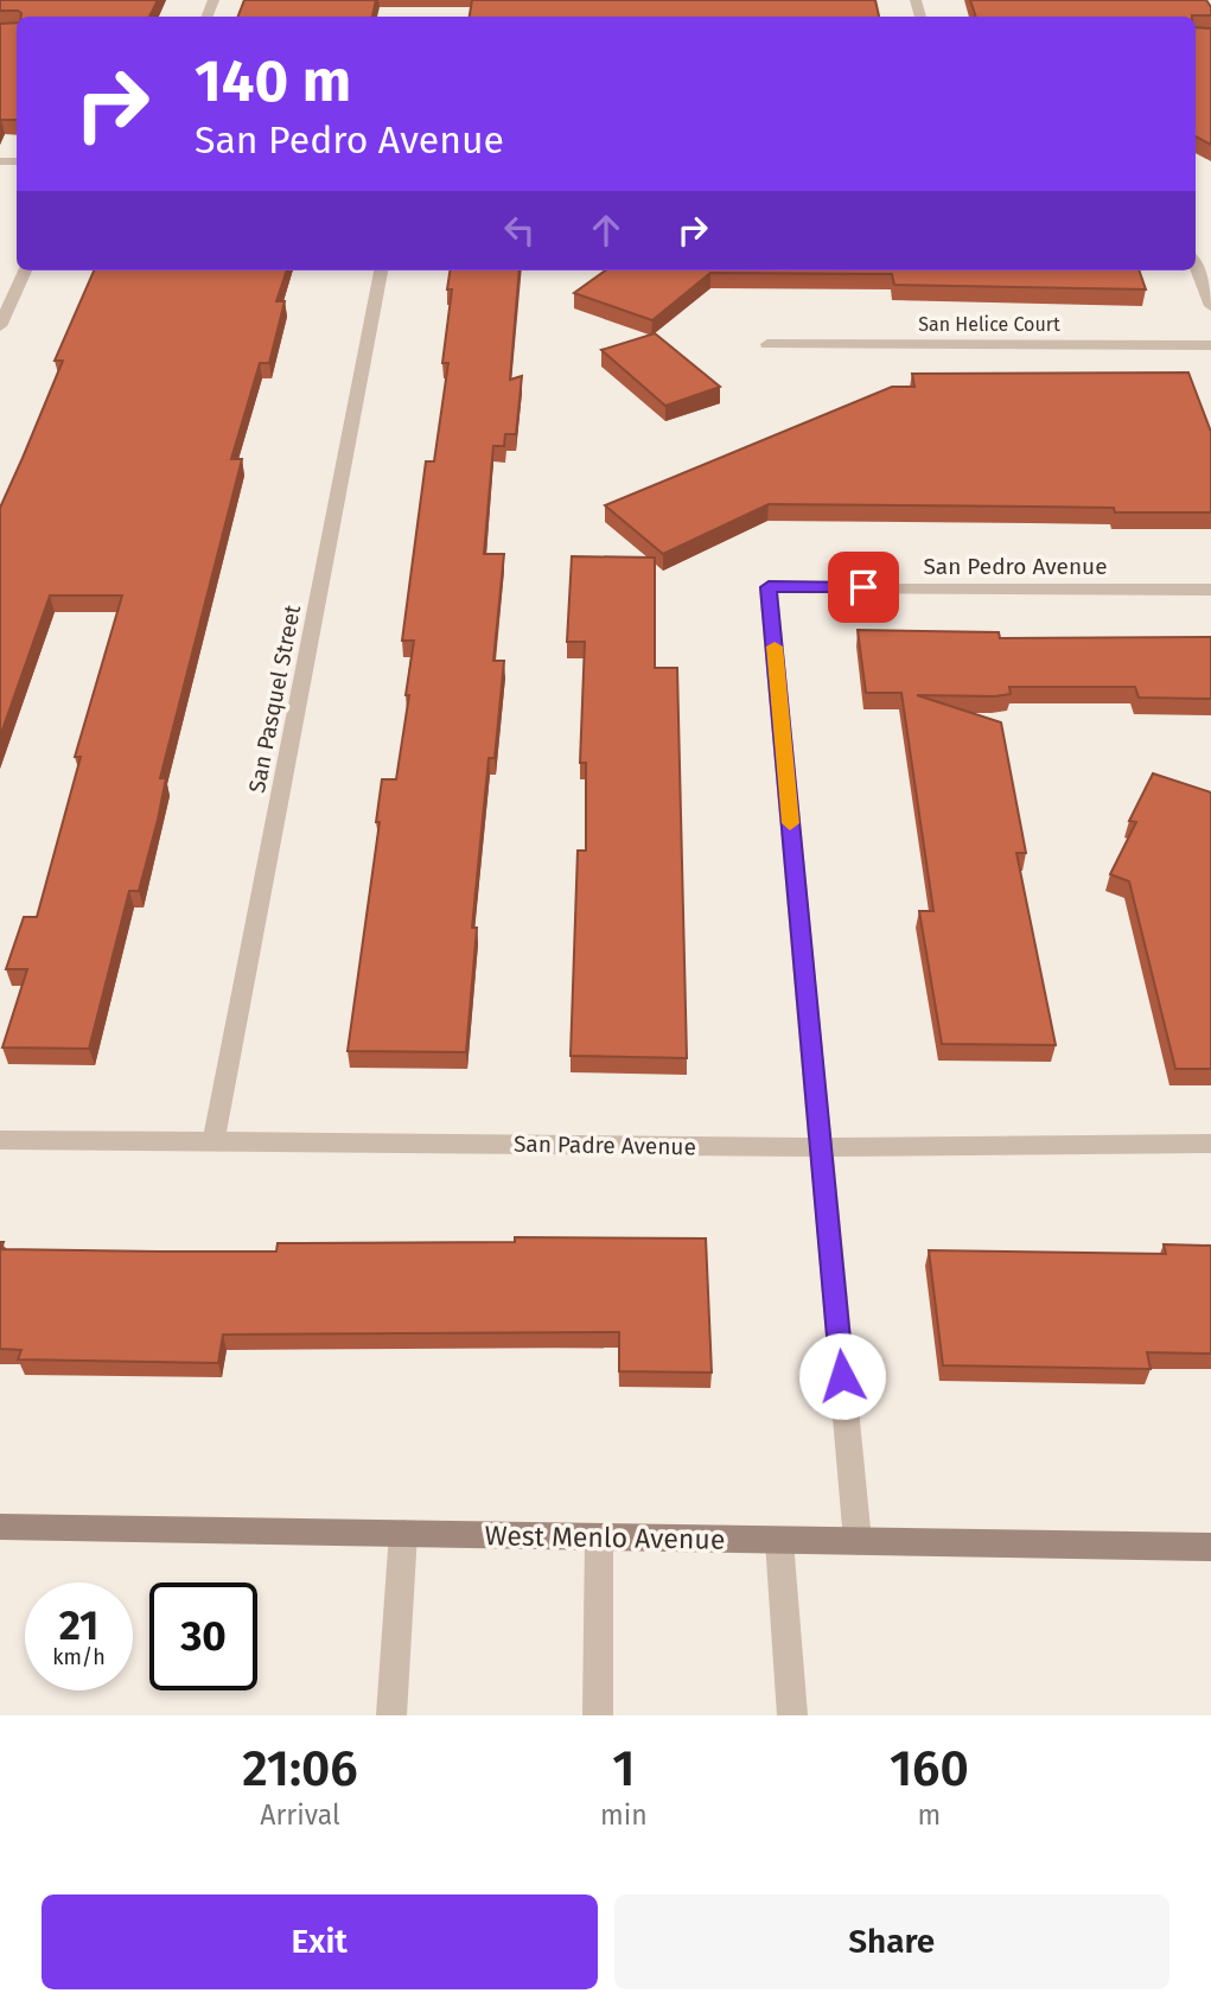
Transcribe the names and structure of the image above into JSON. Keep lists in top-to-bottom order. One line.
{"streets":{"main road":["West Menlo Avenue"],"street":["San Helice Court","San Pedro Avenue","San Pasquel Street","San Padre Avenue"]},"crossings":[["San Pedro Avenue","San Padre Avenue"],["San Pasquel Street","San Padre Avenue"]],"page":{"turn":["140 m","San Pedro Avenue"],"speed":"21 km/h","limit":"30","eta":["21:06","Arrival","1","min","160","m"],"buttons":["Exit","Share"]}}
